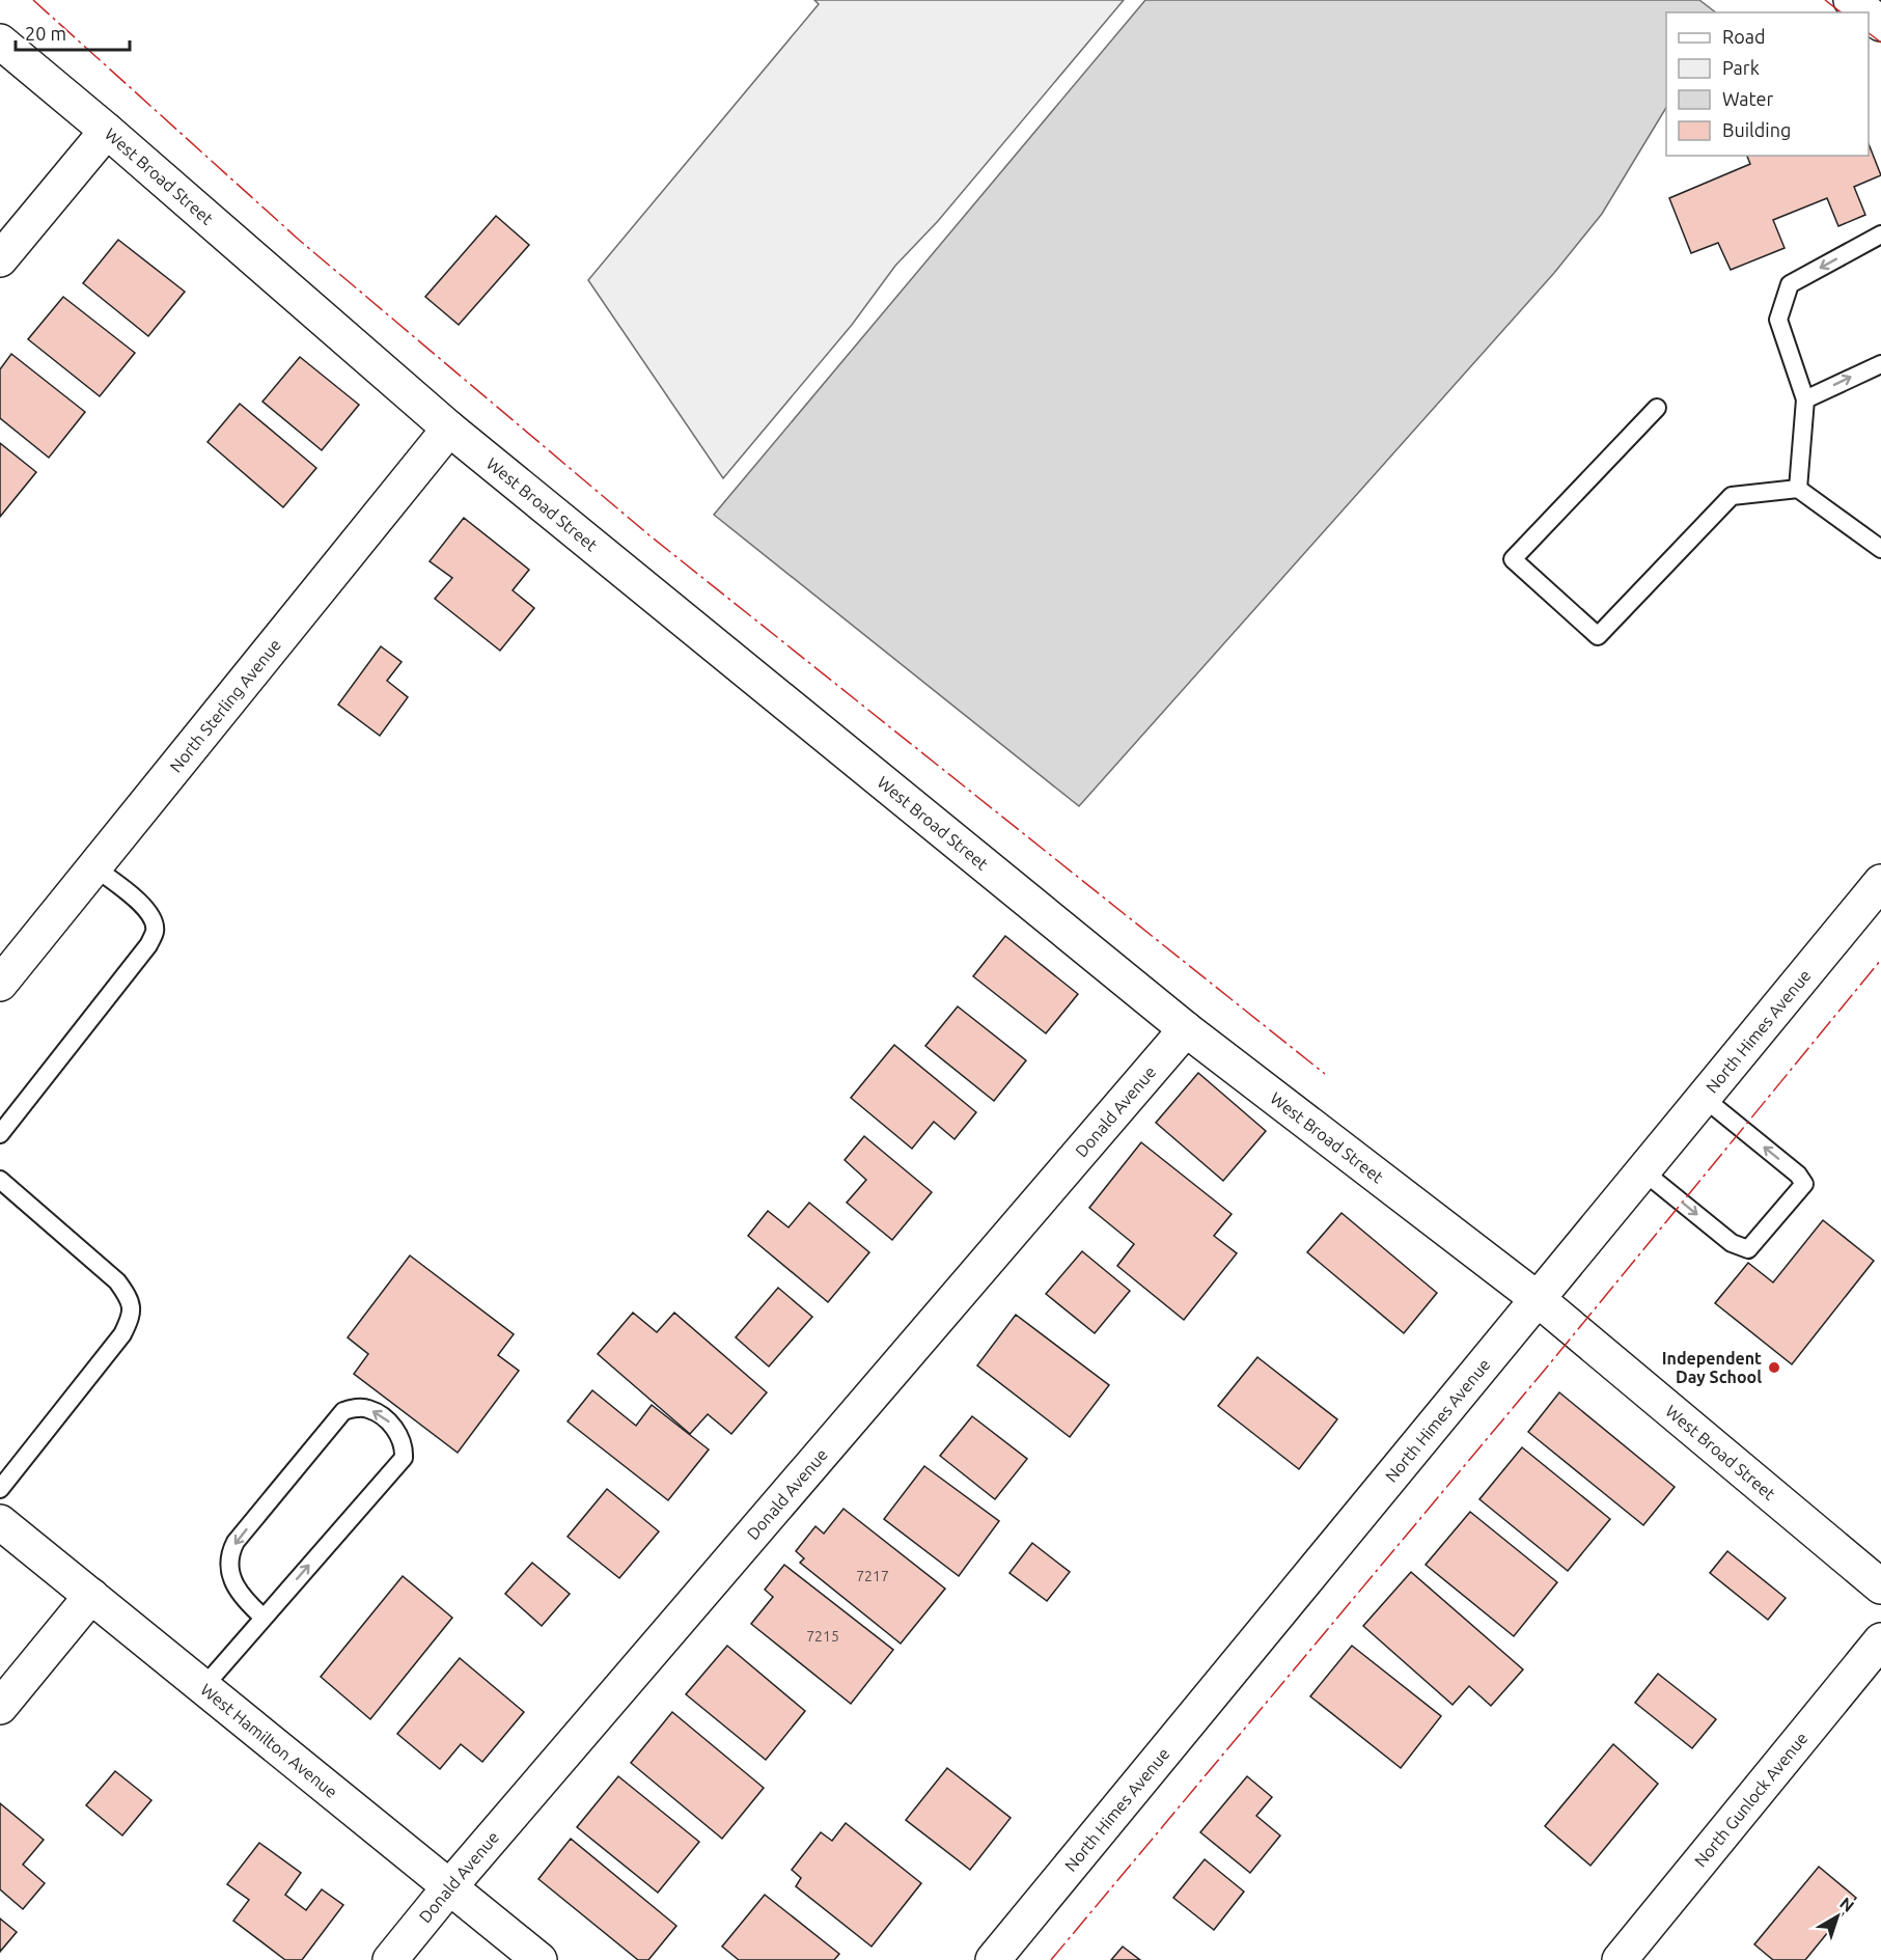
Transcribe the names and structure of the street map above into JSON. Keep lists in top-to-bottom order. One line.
{"streets":{"street":["West Broad Street","North Sterling Avenue","North Himes Avenue","Donald Avenue","West Hamilton Avenue","North Gunlock Avenue"]},"crossings":[["West Broad Street","North Sterling Avenue"],["West Broad Street","North Himes Avenue"],["West Broad Street","Donald Avenue"],["Donald Avenue","West Hamilton Avenue"]],"places":["Independent Day School"],"house_numbers":["7217","7215"],"legend":["Road","Park","Water","Building"],"scale_bar":"20 m","north":"top right"}
